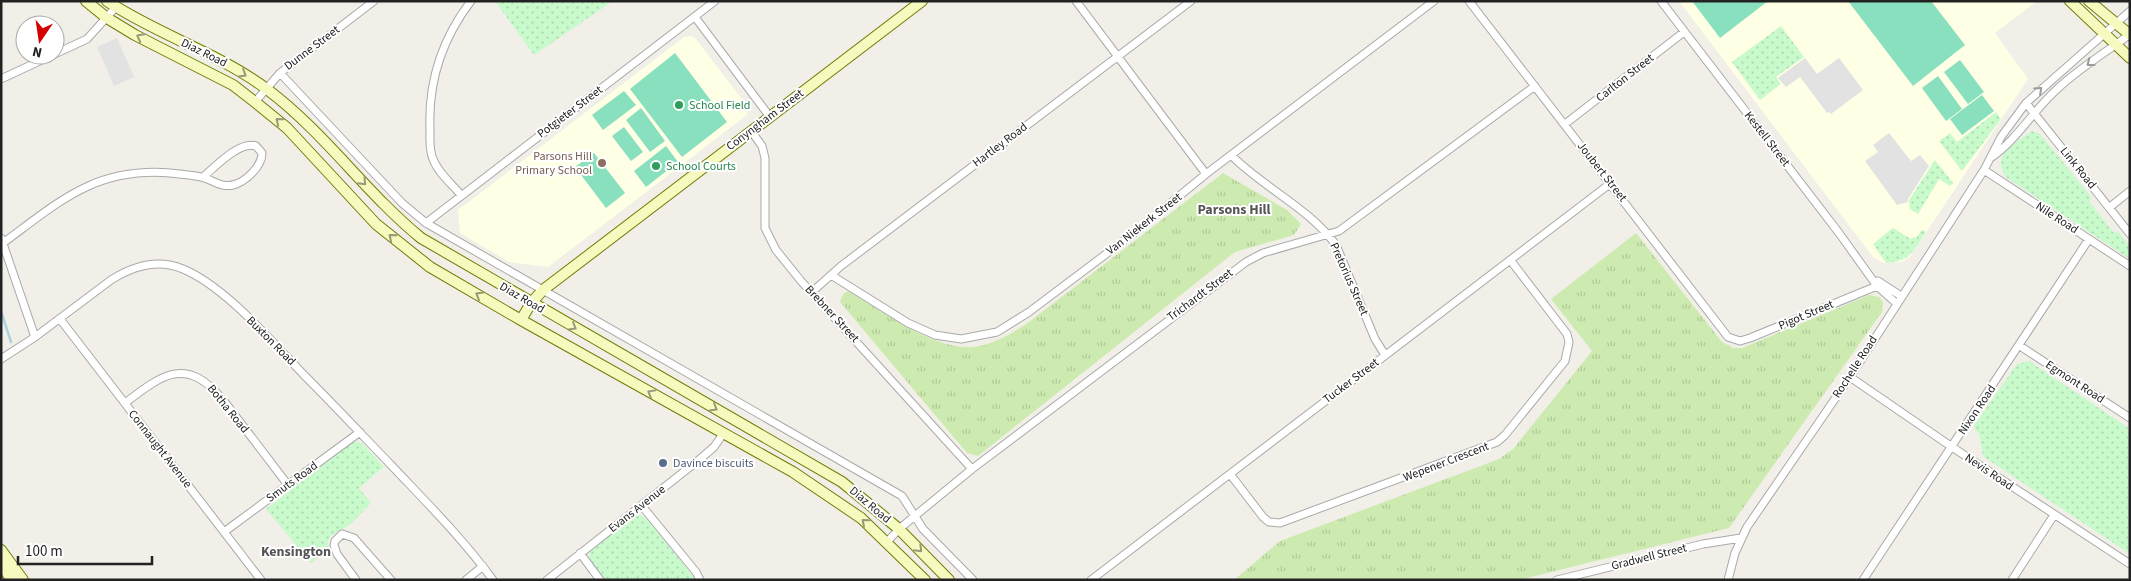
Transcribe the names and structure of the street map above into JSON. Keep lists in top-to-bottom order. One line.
{"streets":{"street":["Dunne Street","Diaz Road","Carlton Street","Potgieter Street","Conyngham Street","Kestell Street","Hartley Road","Link Road","Joubert Street","Nile Road","Van Niekerk Street","Pretorius Street","Trichardt Street","Brebner Street","Pigot Street","Buxton Road","Rochelle Road","Tucker Street","Egmont Road","Botha Road","Nixon Road","Connaught Avenue","Wepener Crescent","Nevis Road","Smuts Road","Evans Avenue","Gradwell Street"]},"crossings":[["Dunne Street","Diaz Road"],["Diaz Road","Potgieter Street"],["Diaz Road","Conyngham Street"],["Diaz Road","Trichardt Street"],["Diaz Road","Evans Avenue"],["Carlton Street","Kestell Street"],["Carlton Street","Joubert Street"],["Conyngham Street","Brebner Street"],["Kestell Street","Pigot Street"],["Kestell Street","Rochelle Road"],["Hartley Road","Van Niekerk Street"],["Hartley Road","Brebner Street"],["Link Road","Rochelle Road"],["Joubert Street","Trichardt Street"],["Joubert Street","Pigot Street"],["Joubert Street","Tucker Street"],["Nile Road","Rochelle Road"],["Nile Road","Nixon Road"],["Van Niekerk Street","Pretorius Street"],["Pretorius Street","Trichardt Street"],["Pretorius Street","Tucker Street"],["Trichardt Street","Brebner Street"],["Buxton Road","Connaught Avenue"],["Buxton Road","Smuts Road"],["Rochelle Road","Nevis Road"],["Rochelle Road","Gradwell Street"],["Tucker Street","Wepener Crescent"],["Egmont Road","Nixon Road"],["Botha Road","Connaught Avenue"],["Botha Road","Smuts Road"],["Nixon Road","Nevis Road"],["Connaught Avenue","Smuts Road"]],"districts":["Parsons Hill","Kensington"],"places":["School Field","Parsons Hill Primary School","School Courts","Davince biscuits"],"scale_bar":"100 m","north":"bottom"}
